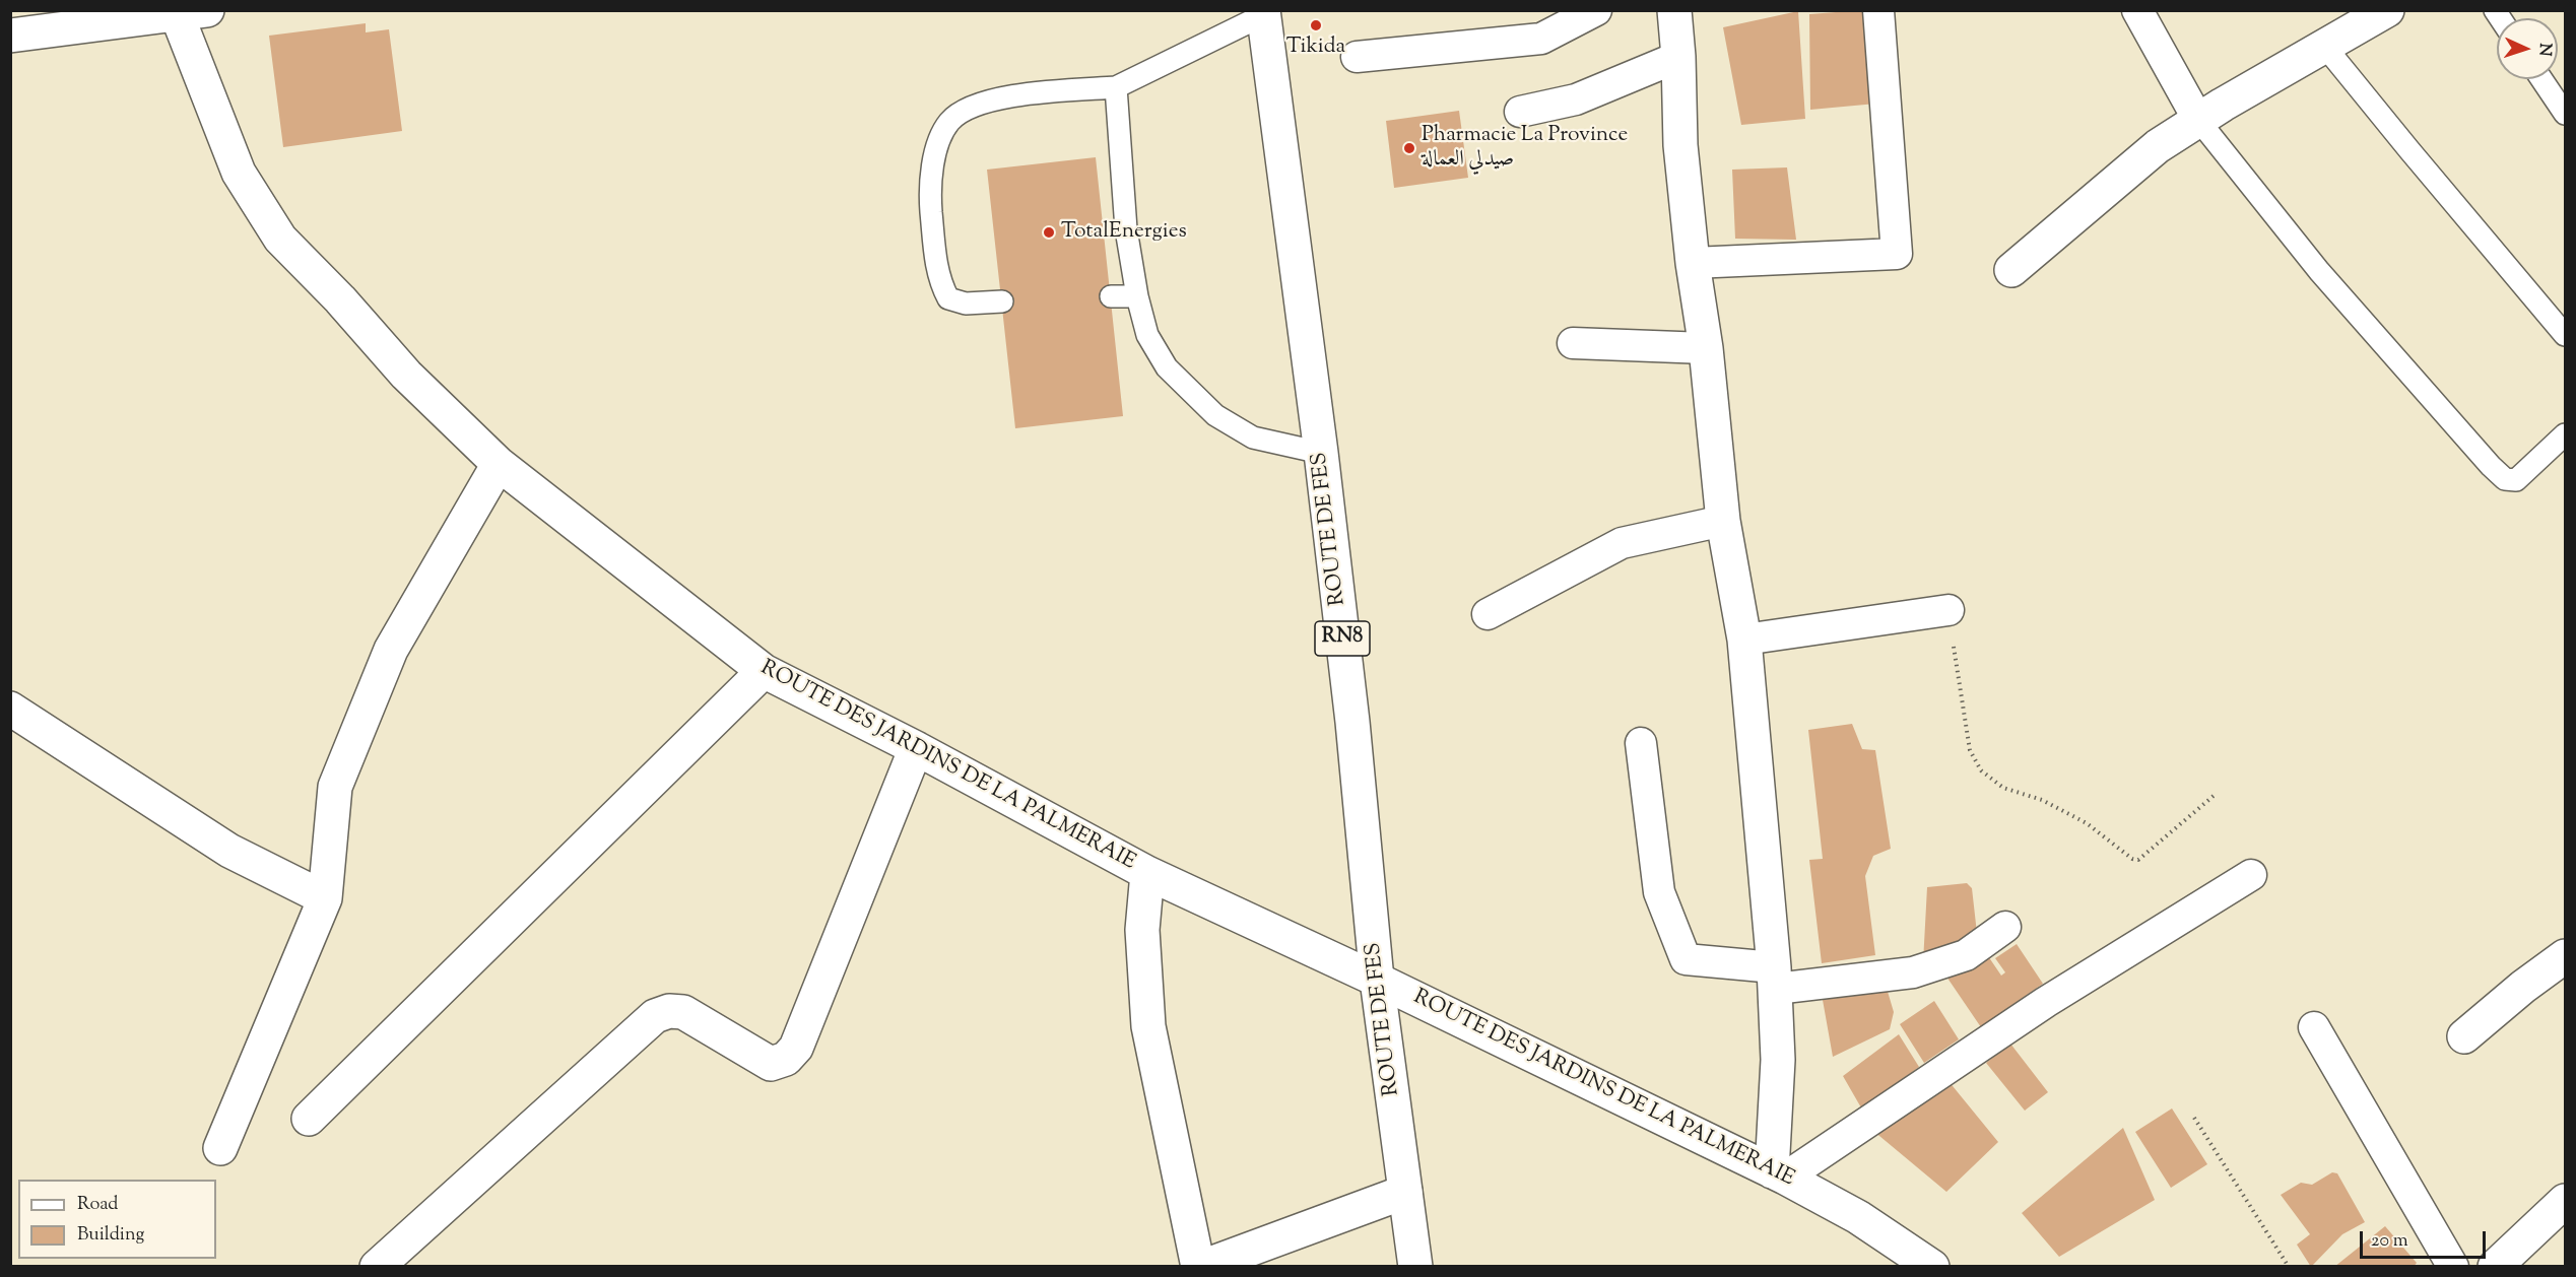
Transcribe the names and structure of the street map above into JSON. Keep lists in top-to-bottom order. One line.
{"streets":{"street":["ROUTE DE FES","RN8","ROUTE DES JARDINS DE LA PALMERAIE"]},"crossings":[["ROUTE DE FES","ROUTE DES JARDINS DE LA PALMERAIE"]],"places":["Tikida","Pharmacie La Province صيدلي العمالة","TotalEnergies"],"legend":["Road","Building"],"scale_bar":"20 m","north":"right"}
